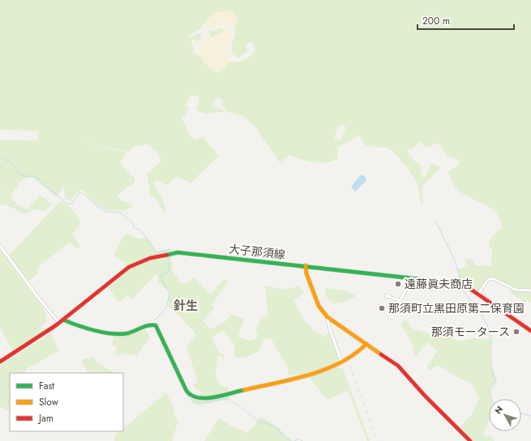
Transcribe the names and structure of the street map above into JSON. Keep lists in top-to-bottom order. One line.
{"streets":{"street":["大子那須線"]},"districts":["針生"],"places":["遠藤眞夫商店","那須町立黒田原第二保育園","那須モータース"],"legend":["Fast","Slow","Jam"],"scale_bar":"200 m","north":"top left"}
